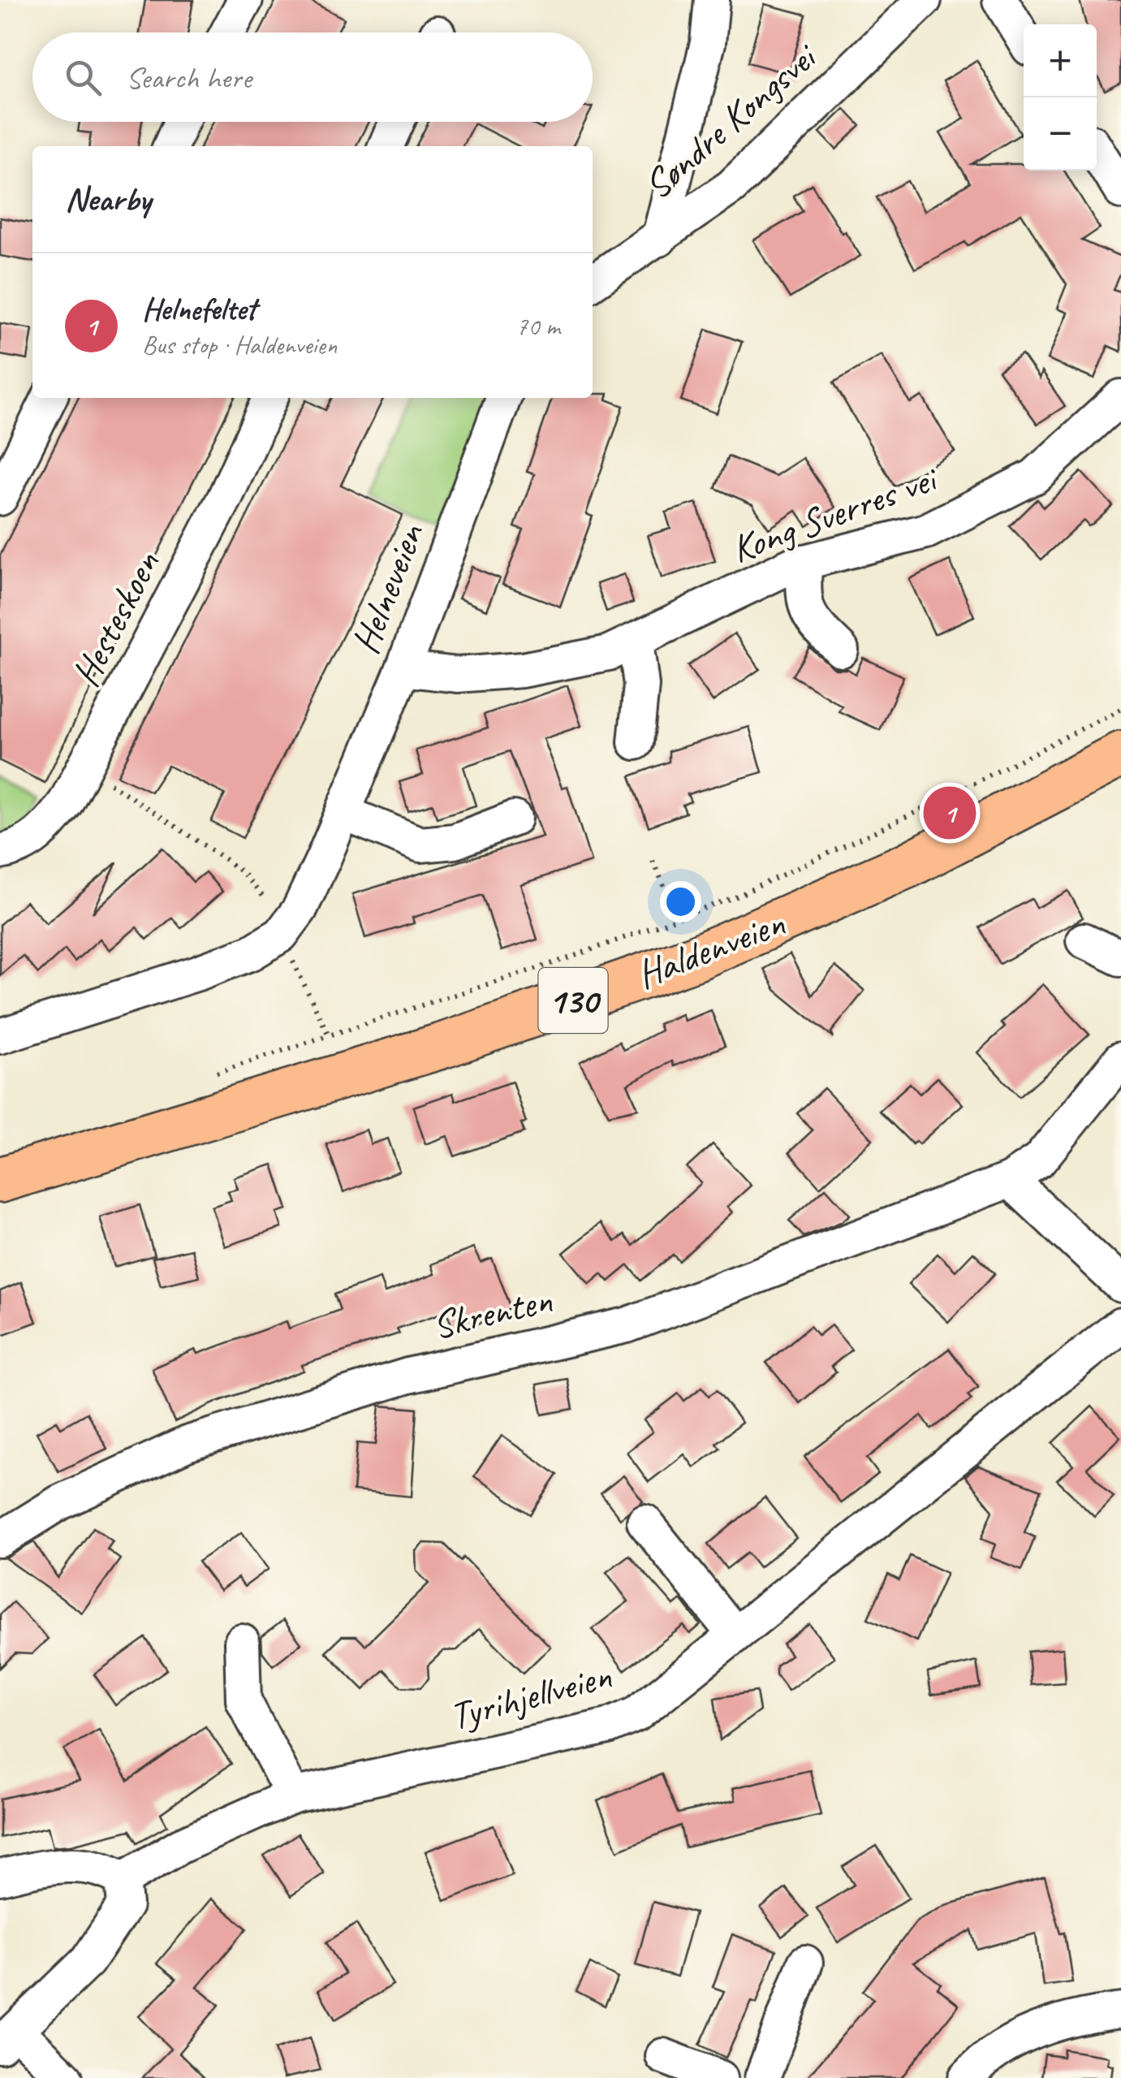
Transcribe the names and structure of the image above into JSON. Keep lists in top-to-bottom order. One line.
{"streets":{"main road":["Haldenveien","130"],"street":["Søndre Kongsvei","Kong Sverres vei","Helneveien","Hesteskoen","Skrenten","Tyrihjellveien"]},"crossings":[["Kong Sverres vei","Helneveien"]],"page":{"map_buttons":["+","−"],"search":"Search here","heading":"Nearby","list":[{"mark":"1","name":"Helnefeltet","note":"Bus stop · Haldenveien","value":"70 m"}],"pins":"1"}}
